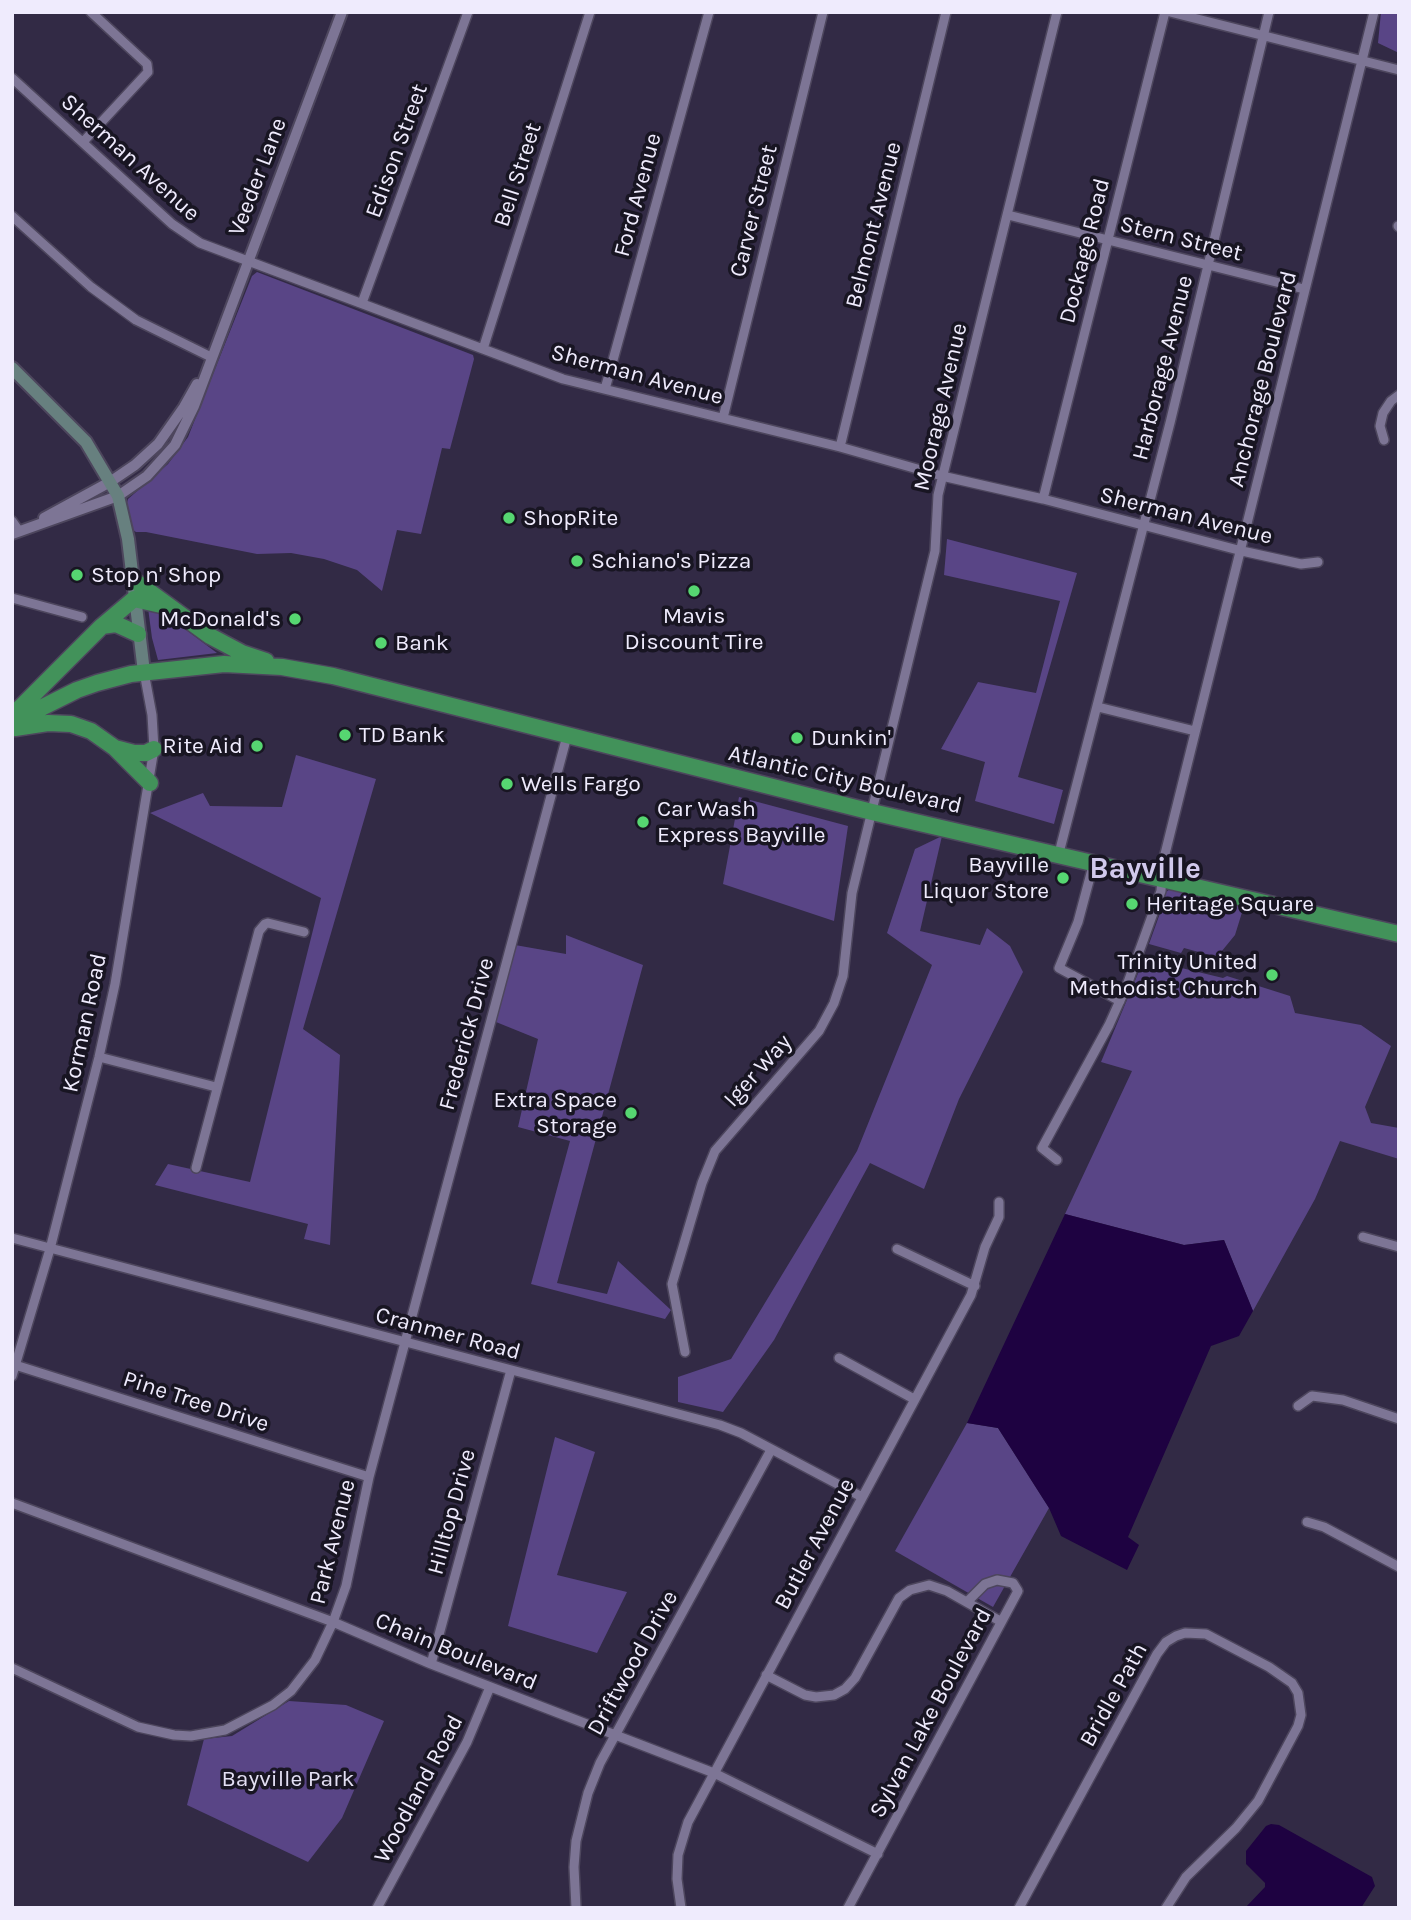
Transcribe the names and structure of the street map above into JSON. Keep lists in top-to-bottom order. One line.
{"streets":{"highway":["Atlantic City Boulevard"],"street":["Edison Street","Sherman Avenue","Bell Street","Veeder Lane","Ford Avenue","Carver Street","Belmont Avenue","Stern Street","Dockage Road","Harborage Avenue","Anchorage Boulevard","Moorage Avenue","Korman Road","Frederick Drive","Iger Way","Cranmer Road","Pine Tree Drive","Hilltop Drive","Park Avenue","Butler Avenue","Chain Boulevard","Driftwood Drive","Bridle Path","Sylvan Lake Boulevard","Woodland Road"]},"crossings":[["Edison Street","Sherman Avenue"],["Sherman Avenue","Bell Street"],["Sherman Avenue","Veeder Lane"],["Sherman Avenue","Ford Avenue"],["Sherman Avenue","Carver Street"],["Sherman Avenue","Belmont Avenue"],["Sherman Avenue","Dockage Road"],["Sherman Avenue","Harborage Avenue"],["Sherman Avenue","Anchorage Boulevard"],["Sherman Avenue","Moorage Avenue"],["Stern Street","Dockage Road"],["Stern Street","Harborage Avenue"],["Stern Street","Anchorage Boulevard"],["Stern Street","Moorage Avenue"],["Harborage Avenue","Atlantic City Boulevard"],["Anchorage Boulevard","Atlantic City Boulevard"],["Moorage Avenue","Atlantic City Boulevard"],["Moorage Avenue","Iger Way"],["Atlantic City Boulevard","Frederick Drive"],["Atlantic City Boulevard","Iger Way"],["Korman Road","Cranmer Road"],["Korman Road","Pine Tree Drive"],["Frederick Drive","Cranmer Road"],["Frederick Drive","Park Avenue"],["Cranmer Road","Hilltop Drive"],["Cranmer Road","Park Avenue"],["Cranmer Road","Butler Avenue"],["Cranmer Road","Driftwood Drive"],["Pine Tree Drive","Park Avenue"],["Hilltop Drive","Chain Boulevard"],["Park Avenue","Chain Boulevard"],["Butler Avenue","Chain Boulevard"],["Chain Boulevard","Driftwood Drive"],["Chain Boulevard","Sylvan Lake Boulevard"],["Chain Boulevard","Woodland Road"]],"districts":["Bayville"],"parks":["Bayville Park"],"places":["ShopRite","Schiano's Pizza","Stop n' Shop","Mavis Discount Tire","McDonald's","Bank","TD Bank","Dunkin'","Rite Aid","Wells Fargo","Car Wash Express Bayville","Bayville Liquor Store","Heritage Square","Trinity United Methodist Church","Extra Space Storage"]}
